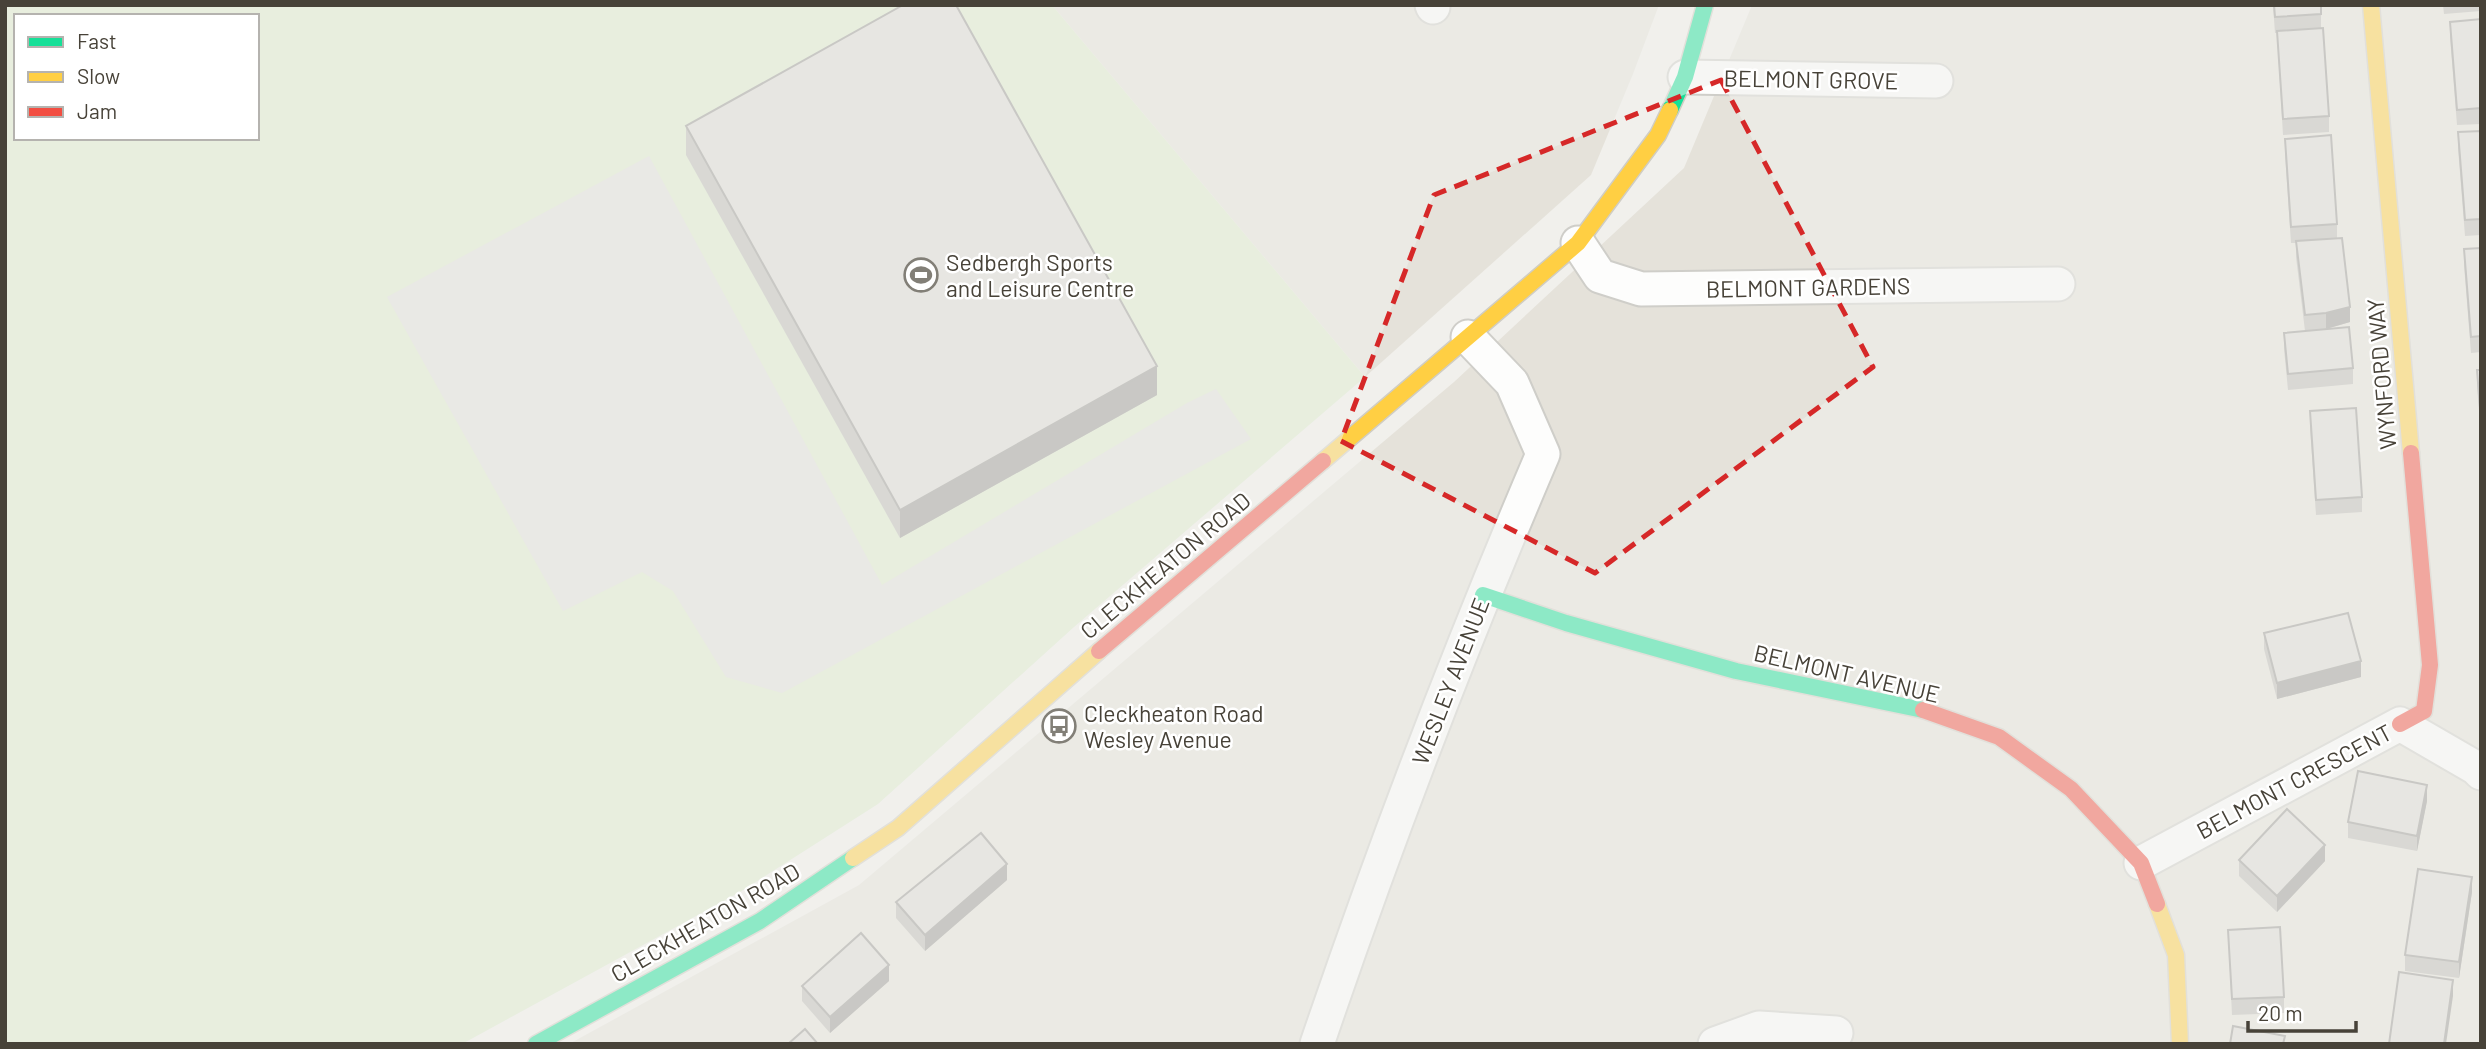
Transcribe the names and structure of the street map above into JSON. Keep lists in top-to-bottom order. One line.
{"streets":{"street":["BELMONT GROVE","BELMONT GARDENS","WYNFORD WAY","CLECKHEATON ROAD","BELMONT AVENUE","WESLEY AVENUE","BELMONT CRESCENT"]},"crossings":[["BELMONT GROVE","CLECKHEATON ROAD"],["BELMONT GARDENS","CLECKHEATON ROAD"],["WYNFORD WAY","BELMONT CRESCENT"],["CLECKHEATON ROAD","WESLEY AVENUE"],["BELMONT AVENUE","WESLEY AVENUE"],["BELMONT AVENUE","BELMONT CRESCENT"]],"places":{"sports":["Sedbergh Sports and Leisure Centre"],"bus stop":["Cleckheaton Road Wesley Avenue"]},"legend":["Fast","Slow","Jam"],"scale_bar":"20 m"}
